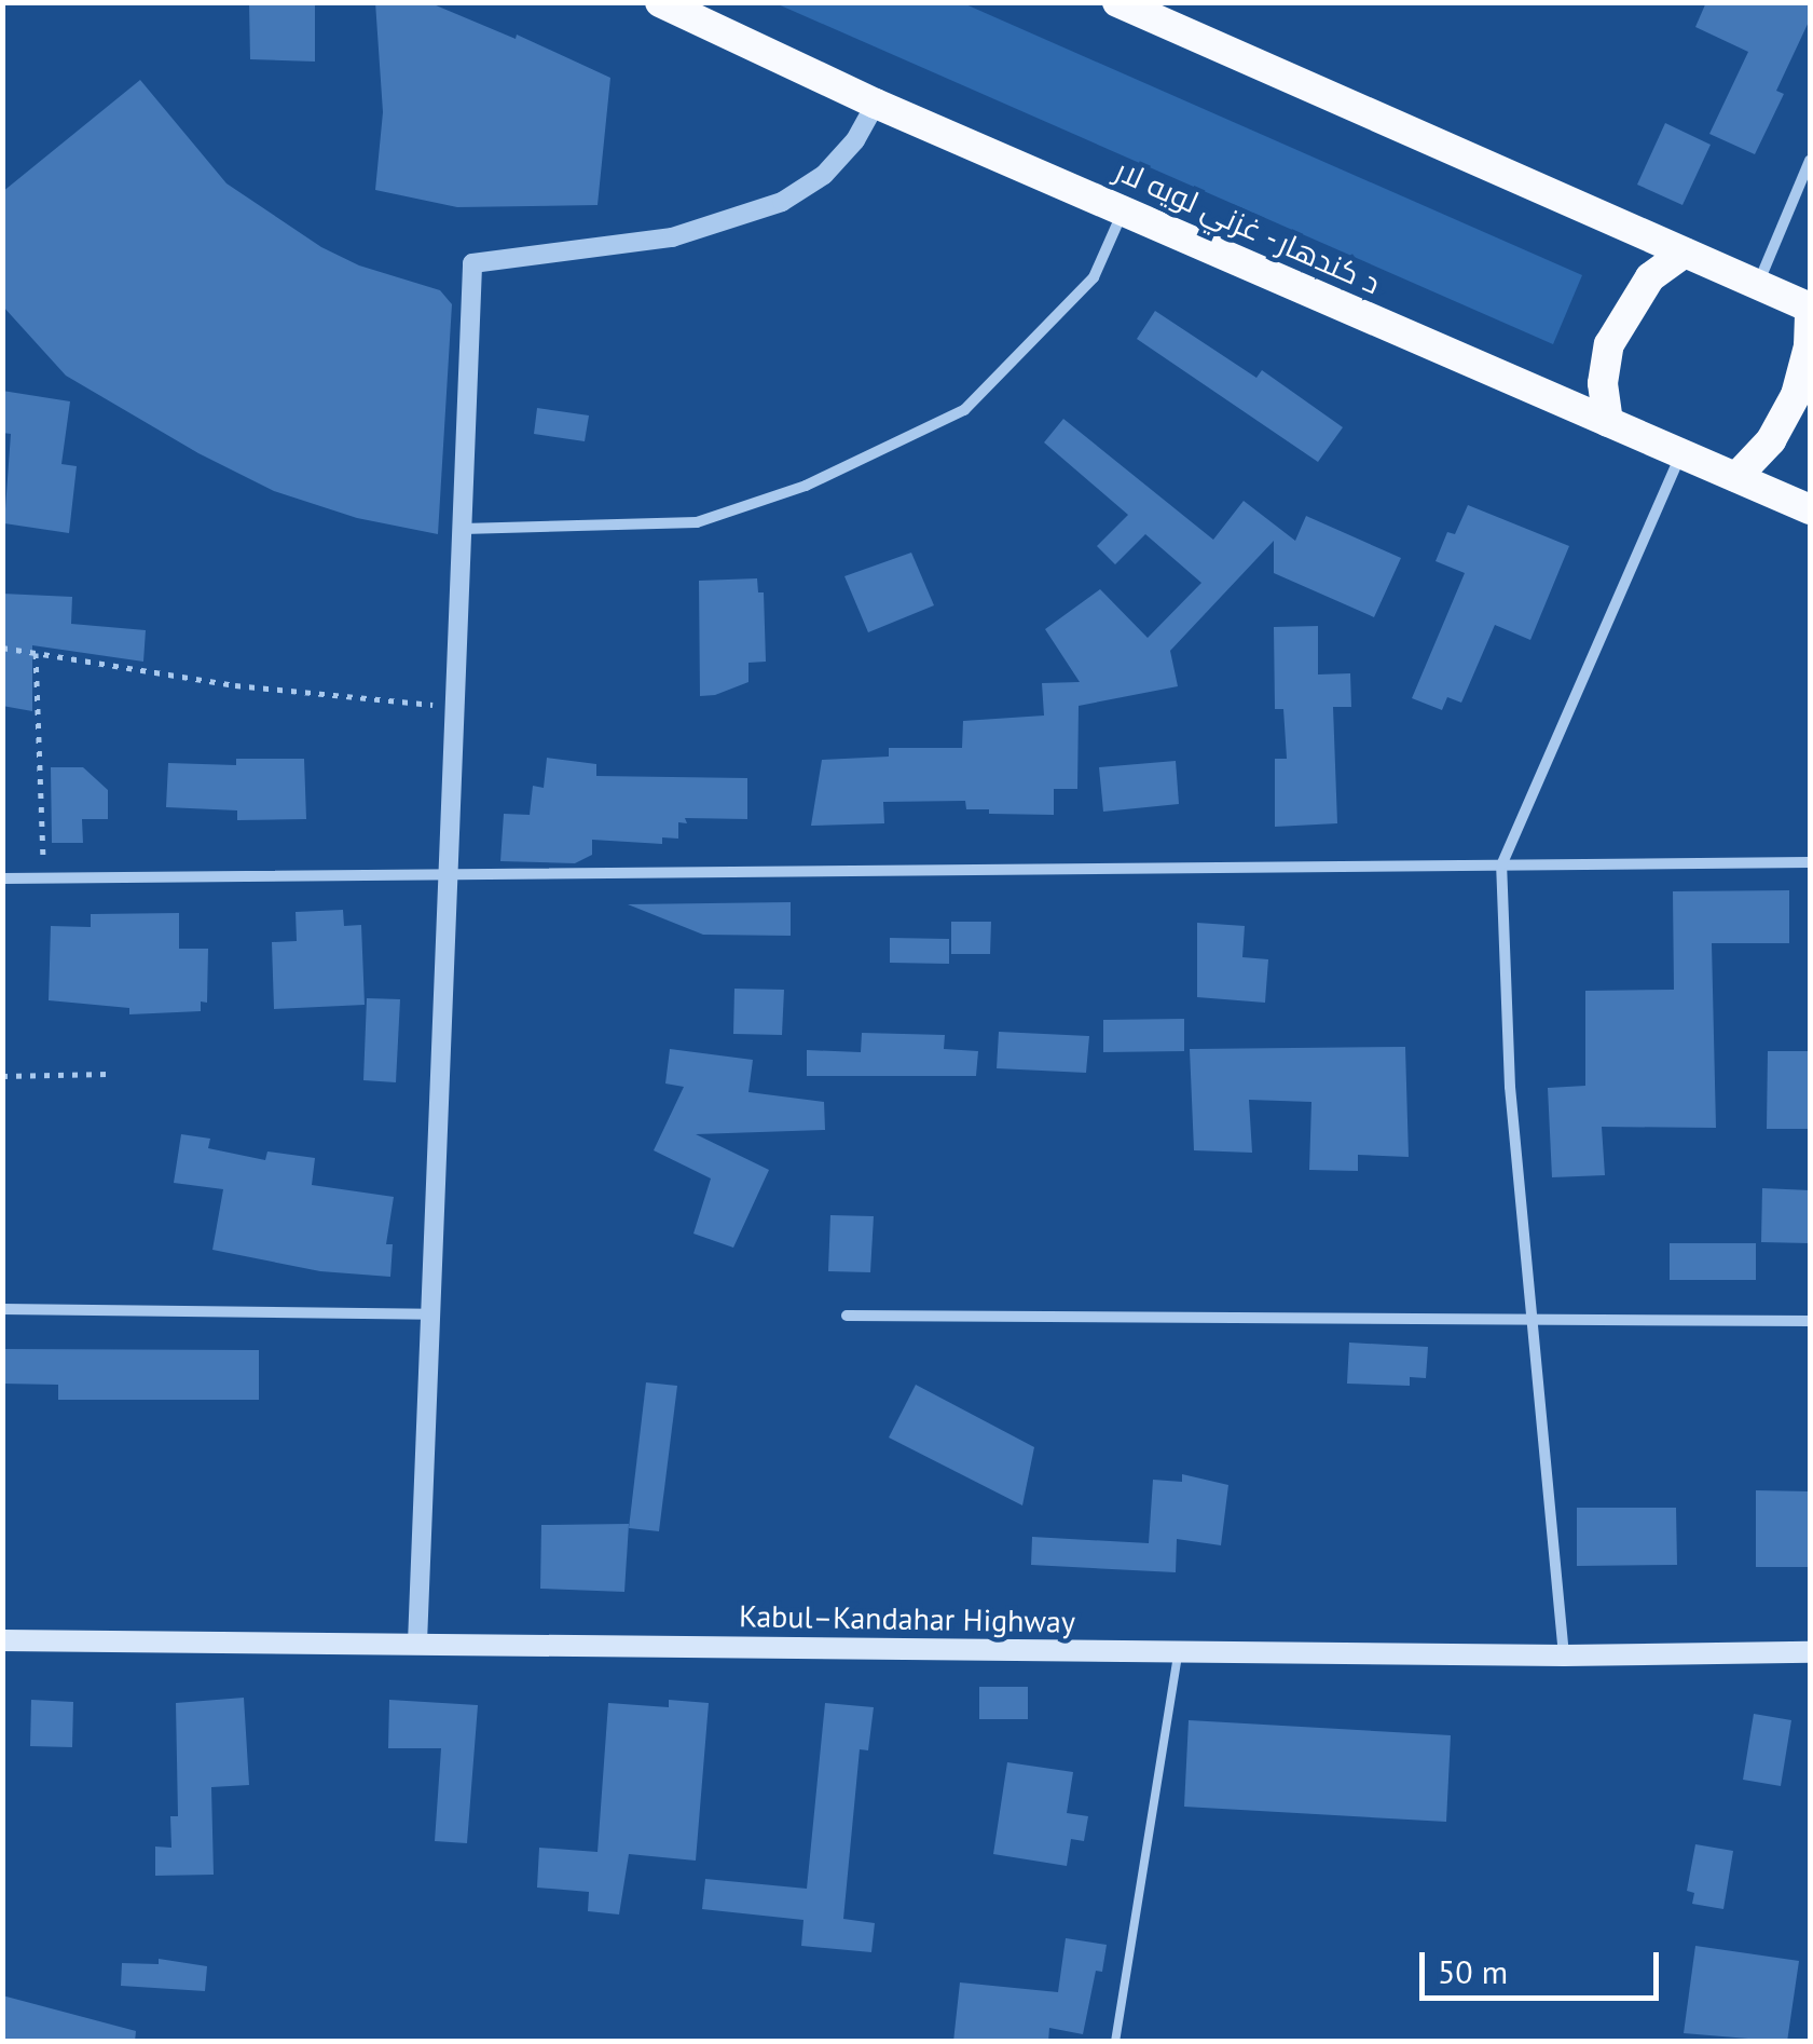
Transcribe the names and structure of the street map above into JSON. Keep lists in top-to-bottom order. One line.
{"streets":{"highway":["د کندهار - غزني لويه لار"],"main road":["Kabul–Kandahar Highway"]},"scale_bar":"50 m"}
